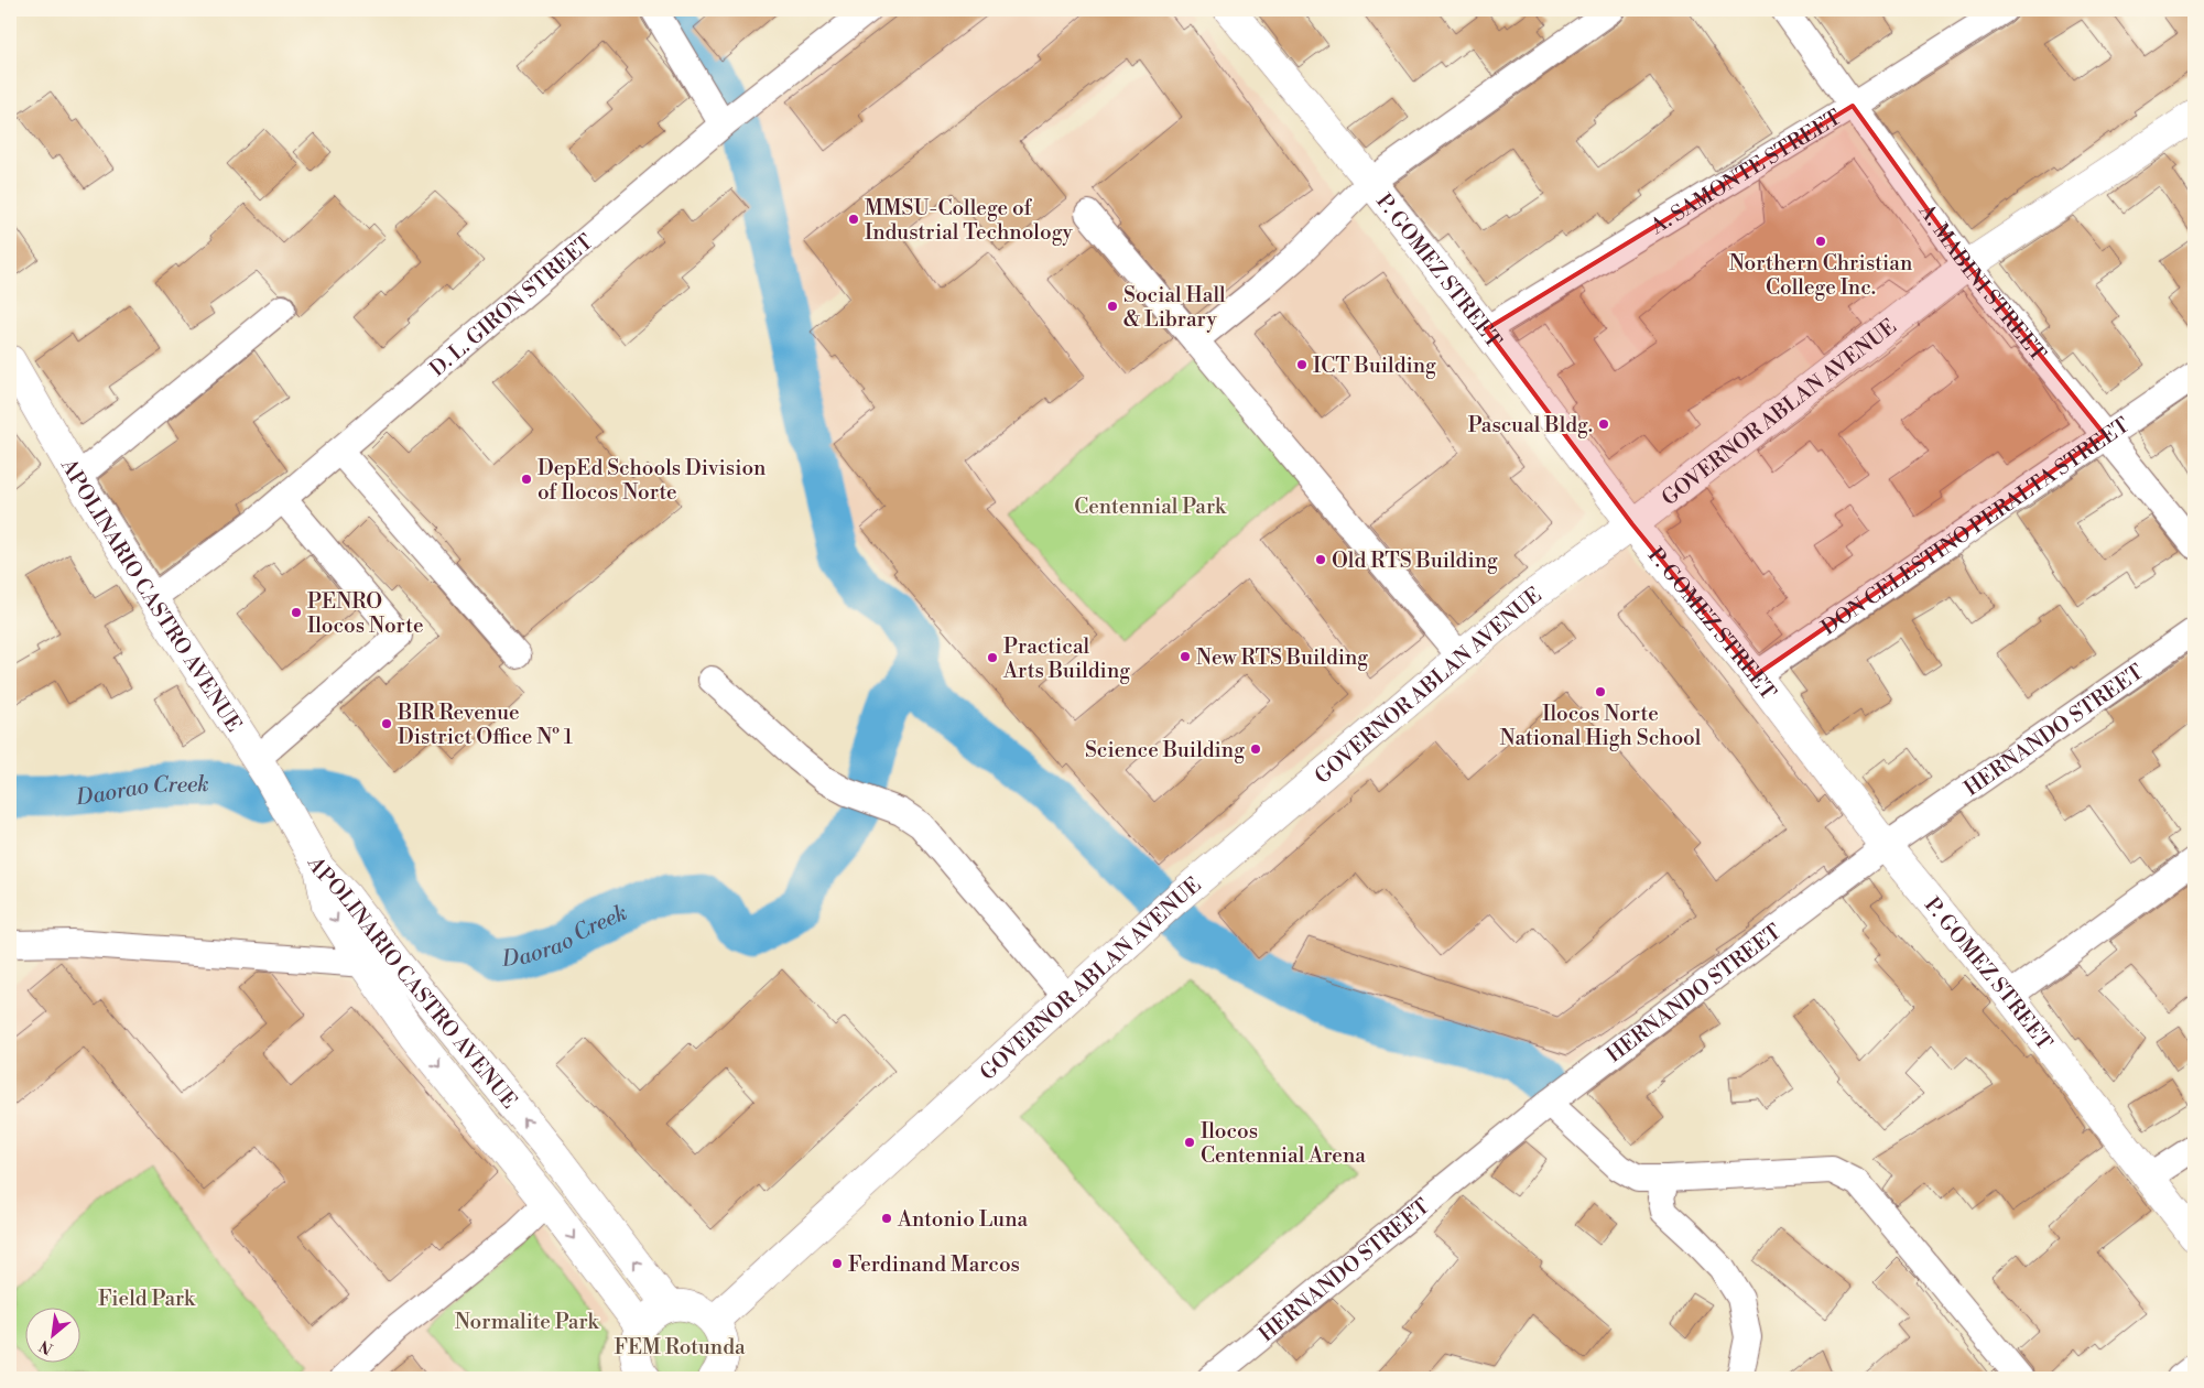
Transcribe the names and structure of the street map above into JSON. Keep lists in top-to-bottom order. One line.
{"streets":{"main road":["P. GOMEZ STREET","GOVERNOR ABLAN AVENUE","APOLINARIO CASTRO AVENUE"],"street":["A. SAMONTE STREET","A. MABINI STREET","D. L. GIRON STREET","DON CELESTINO PERALTA STREET","HERNANDO STREET"]},"crossings":[["A. SAMONTE STREET","P. GOMEZ STREET"],["A. SAMONTE STREET","A. MABINI STREET"],["P. GOMEZ STREET","GOVERNOR ABLAN AVENUE"],["P. GOMEZ STREET","DON CELESTINO PERALTA STREET"],["P. GOMEZ STREET","HERNANDO STREET"],["A. MABINI STREET","GOVERNOR ABLAN AVENUE"],["A. MABINI STREET","DON CELESTINO PERALTA STREET"],["D. L. GIRON STREET","APOLINARIO CASTRO AVENUE"]],"water":["Daorao Creek"],"parks":["Centennial Park","Field Park","Normalite Park","FEM Rotunda"],"places":["MMSU-College of Industrial Technology","Northern Christian College Inc.","Social Hall & Library","ICT Building","Pascual Bldg.","DepEd Schools Division of Ilocos Norte","Old RTS Building","PENRO Ilocos Norte","New RTS Building","Practical Arts Building","Ilocos Norte National High School","BIR Revenue District Office № 1","Science Building","Ilocos Centennial Arena","Antonio Luna","Ferdinand Marcos"],"north":"bottom left"}
